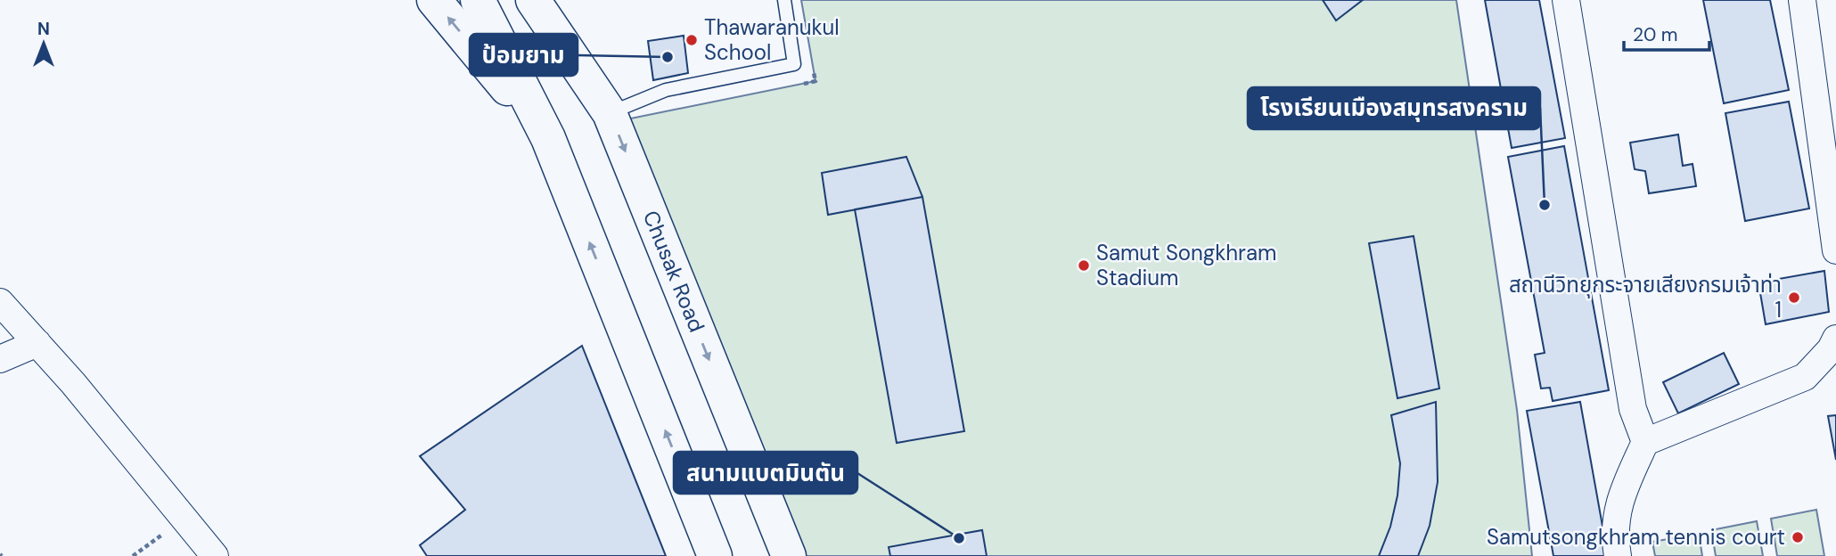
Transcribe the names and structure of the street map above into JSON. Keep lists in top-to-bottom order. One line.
{"streets":{"main road":["Chusak Road"]},"places":["Thawaranukul School","ป้อมยาม","โรงเรียนเมืองสมุทรสงคราม","Samut Songkhram Stadium","สถานีวิทยุกระจายเสียงกรมเจ้าท่า 1","Samutsongkhram tennis court","สนามแบตมินตัน"],"scale_bar":"20 m","north":"top"}
